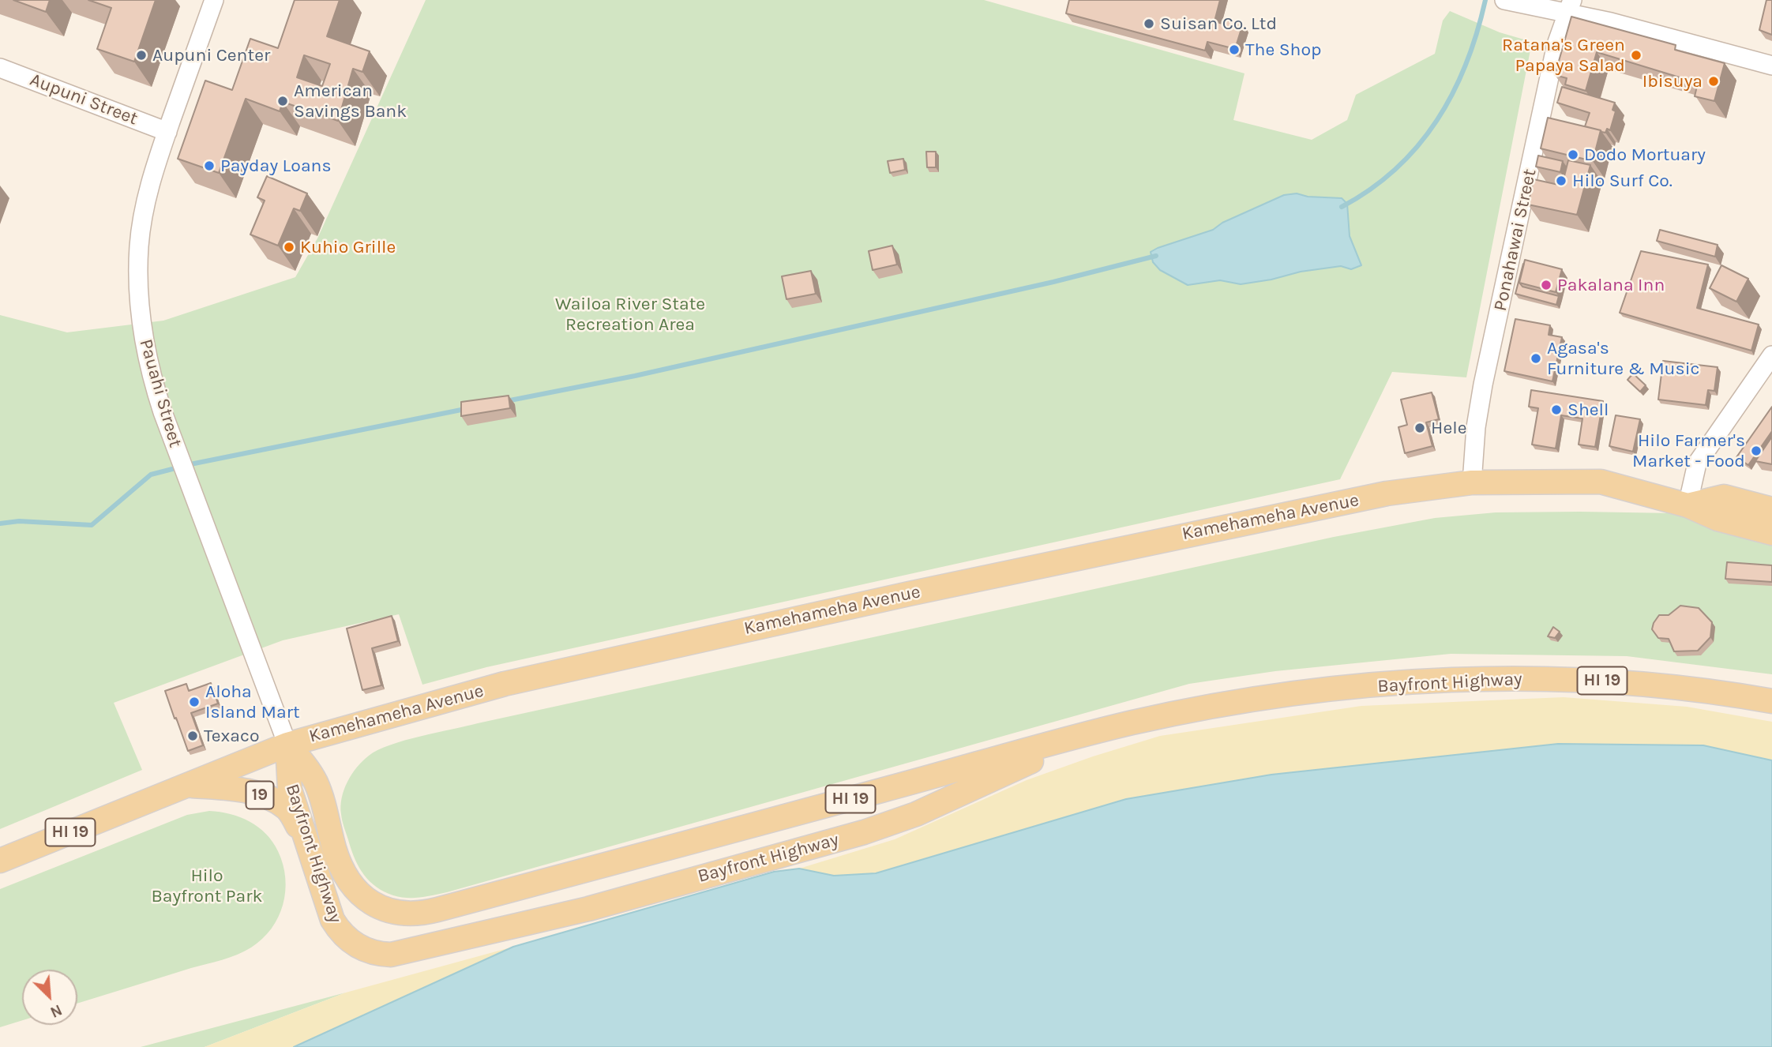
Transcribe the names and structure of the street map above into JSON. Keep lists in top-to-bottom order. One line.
{"streets":{"main road":["Kamehameha Avenue","HI 19","Bayfront Highway","19"],"street":["Aupuni Street","Ponahawai Street","Pauahi Street"]},"crossings":[["Aupuni Street","Pauahi Street"],["Ponahawai Street","Kamehameha Avenue"],["Pauahi Street","Kamehameha Avenue"],["Pauahi Street","Bayfront Highway"],["Kamehameha Avenue","Bayfront Highway"],["Kamehameha Avenue","19"],["Bayfront Highway","19"]],"parks":["Wailoa River State Recreation Area","Hilo Bayfront Park"],"places":["Suisan Co. Ltd","The Shop","Aupuni Center","Ratana's Green Papaya Salad","Ibisuya","American Savings Bank","Dodo Mortuary","Payday Loans","Hilo Surf Co.","Kuhio Grille","Pakalana Inn","Agasa's Furniture & Music","Shell","Hele","Hilo Farmer's Market - Food","Aloha Island Mart","Texaco"],"north":"bottom right"}
